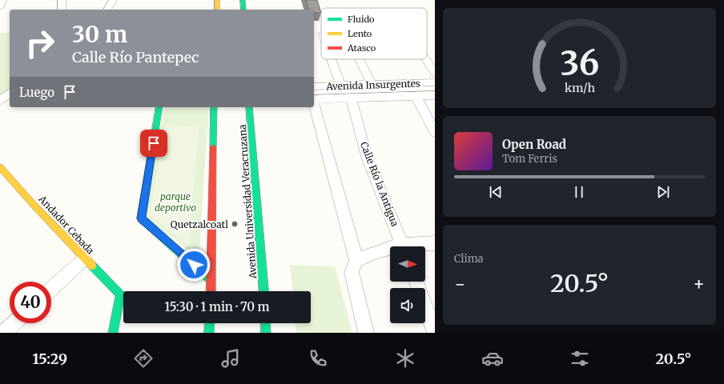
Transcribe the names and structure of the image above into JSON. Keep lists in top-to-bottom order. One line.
{"streets":{"main road":["Avenida Universidad Veracruzana","Andador Cebada"],"street":["Avenida Insurgentes","Calle Río la Antigua"]},"crossings":[["Avenida Insurgentes","Calle Río la Antigua"]],"parks":["parque deportivo"],"places":["Quetzalcoatl"],"legend":["Fluido","Lento","Atasco"],"north":"right","page":{"turn":["30 m","Calle Río Pantepec"],"then":"Luego","song":["Open Road","Tom Ferris"],"tile":"Clima","heat":["−","20.5°","+"],"limit":"40","trip":"15:30 · 1 min · 70 m","tabs":["15:29","20.5°"],"gauge":["36","km/h"]}}
